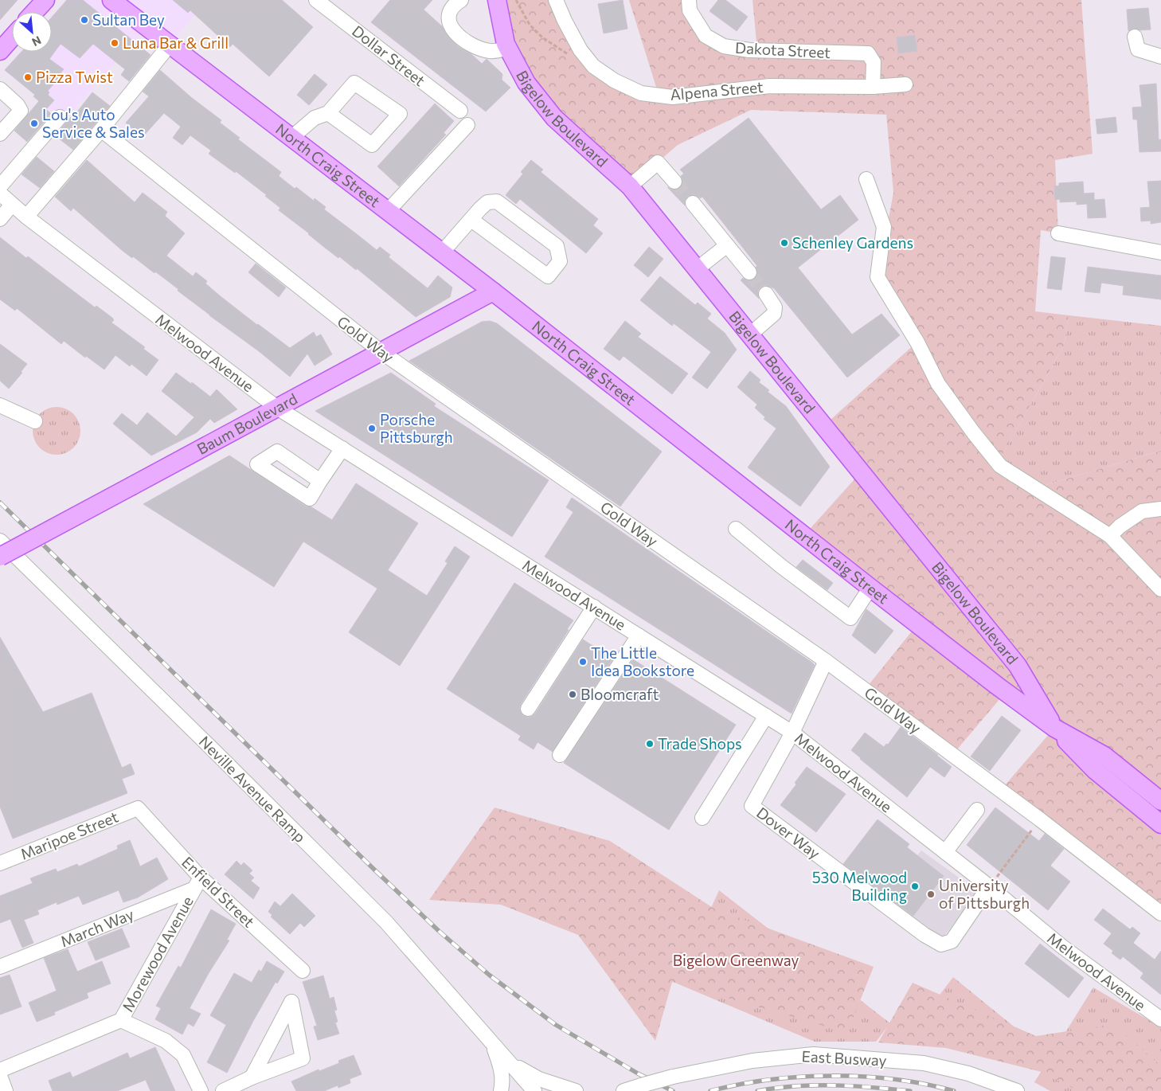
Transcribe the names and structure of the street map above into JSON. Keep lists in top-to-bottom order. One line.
{"streets":{"main road":["Bigelow Boulevard","North Craig Street","Baum Boulevard"],"street":["Dakota Street","Dollar Street","Alpena Street","Gold Way","Melwood Avenue","Neville Avenue Ramp","Dover Way","Maripoe Street","Enfield Street","March Way","Morewood Avenue","East Busway"]},"crossings":[["Dakota Street","Alpena Street"],["Bigelow Boulevard","North Craig Street"],["North Craig Street","Baum Boulevard"],["Gold Way","Baum Boulevard"],["Melwood Avenue","Baum Boulevard"],["Melwood Avenue","Dover Way"],["Baum Boulevard","Neville Avenue Ramp"],["Maripoe Street","Enfield Street"],["Enfield Street","March Way"],["Enfield Street","Morewood Avenue"],["March Way","Morewood Avenue"]],"parks":["Bigelow Greenway"],"places":["Sultan Bey","Luna Bar & Grill","Pizza Twist","Lou's Auto Service & Sales","Schenley Gardens","Porsche Pittsburgh","The Little Idea Bookstore","Bloomcraft","Trade Shops","530 Melwood Building","University of Pittsburgh"],"north":"bottom right"}
